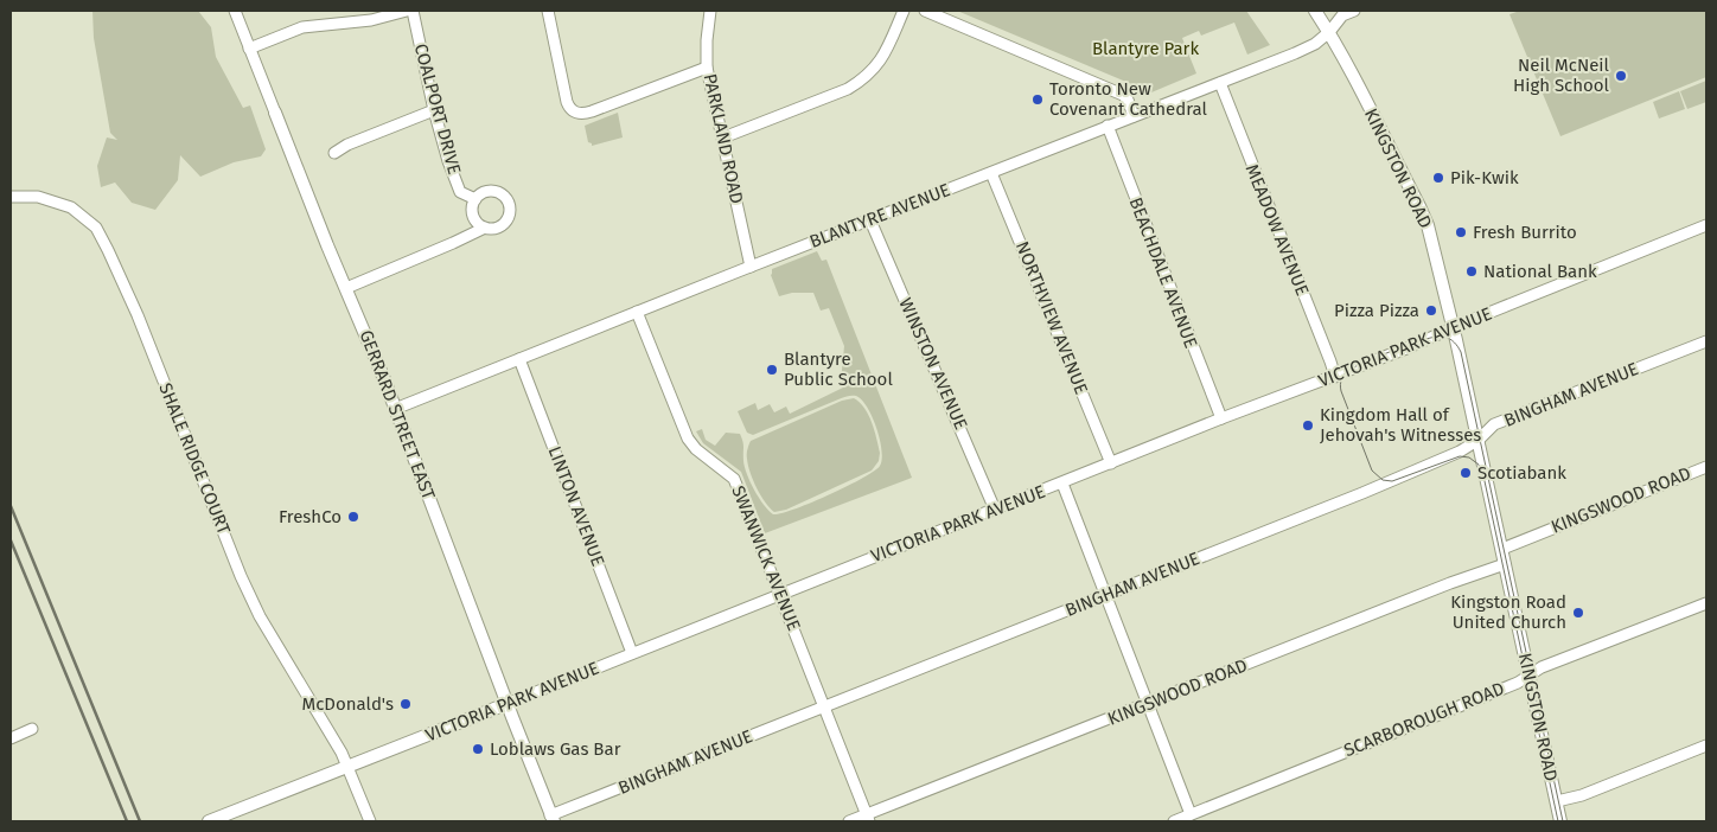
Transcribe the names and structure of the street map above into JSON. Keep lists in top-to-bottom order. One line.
{"streets":{"main road":["KINGSTON ROAD","VICTORIA PARK AVENUE","GERRARD STREET EAST"],"street":["COALPORT DRIVE","PARKLAND ROAD","BLANTYRE AVENUE","MEADOW AVENUE","BEACHDALE AVENUE","NORTHVIEW AVENUE","WINSTON AVENUE","BINGHAM AVENUE","SHALE RIDGE COURT","KINGSWOOD ROAD","LINTON AVENUE","SWANWICK AVENUE","SCARBOROUGH ROAD"]},"crossings":[["PARKLAND ROAD","BLANTYRE AVENUE"],["KINGSTON ROAD","BLANTYRE AVENUE"],["KINGSTON ROAD","VICTORIA PARK AVENUE"],["KINGSTON ROAD","BINGHAM AVENUE"],["KINGSTON ROAD","KINGSWOOD ROAD"],["KINGSTON ROAD","SCARBOROUGH ROAD"],["BLANTYRE AVENUE","MEADOW AVENUE"],["BLANTYRE AVENUE","BEACHDALE AVENUE"],["BLANTYRE AVENUE","NORTHVIEW AVENUE"],["BLANTYRE AVENUE","WINSTON AVENUE"],["BLANTYRE AVENUE","GERRARD STREET EAST"],["BLANTYRE AVENUE","LINTON AVENUE"],["BLANTYRE AVENUE","SWANWICK AVENUE"],["MEADOW AVENUE","VICTORIA PARK AVENUE"],["BEACHDALE AVENUE","VICTORIA PARK AVENUE"],["NORTHVIEW AVENUE","VICTORIA PARK AVENUE"],["VICTORIA PARK AVENUE","WINSTON AVENUE"],["VICTORIA PARK AVENUE","GERRARD STREET EAST"],["VICTORIA PARK AVENUE","SHALE RIDGE COURT"],["VICTORIA PARK AVENUE","LINTON AVENUE"],["VICTORIA PARK AVENUE","SWANWICK AVENUE"],["BINGHAM AVENUE","GERRARD STREET EAST"],["BINGHAM AVENUE","SWANWICK AVENUE"],["KINGSWOOD ROAD","SWANWICK AVENUE"]],"parks":["Blantyre Park"],"places":["Neil McNeil High School","Toronto New Covenant Cathedral","Pik-Kwik","Fresh Burrito","National Bank","Pizza Pizza","Blantyre Public School","Kingdom Hall of Jehovah's Witnesses","Scotiabank","FreshCo","Kingston Road United Church","McDonald's","Loblaws Gas Bar"]}
